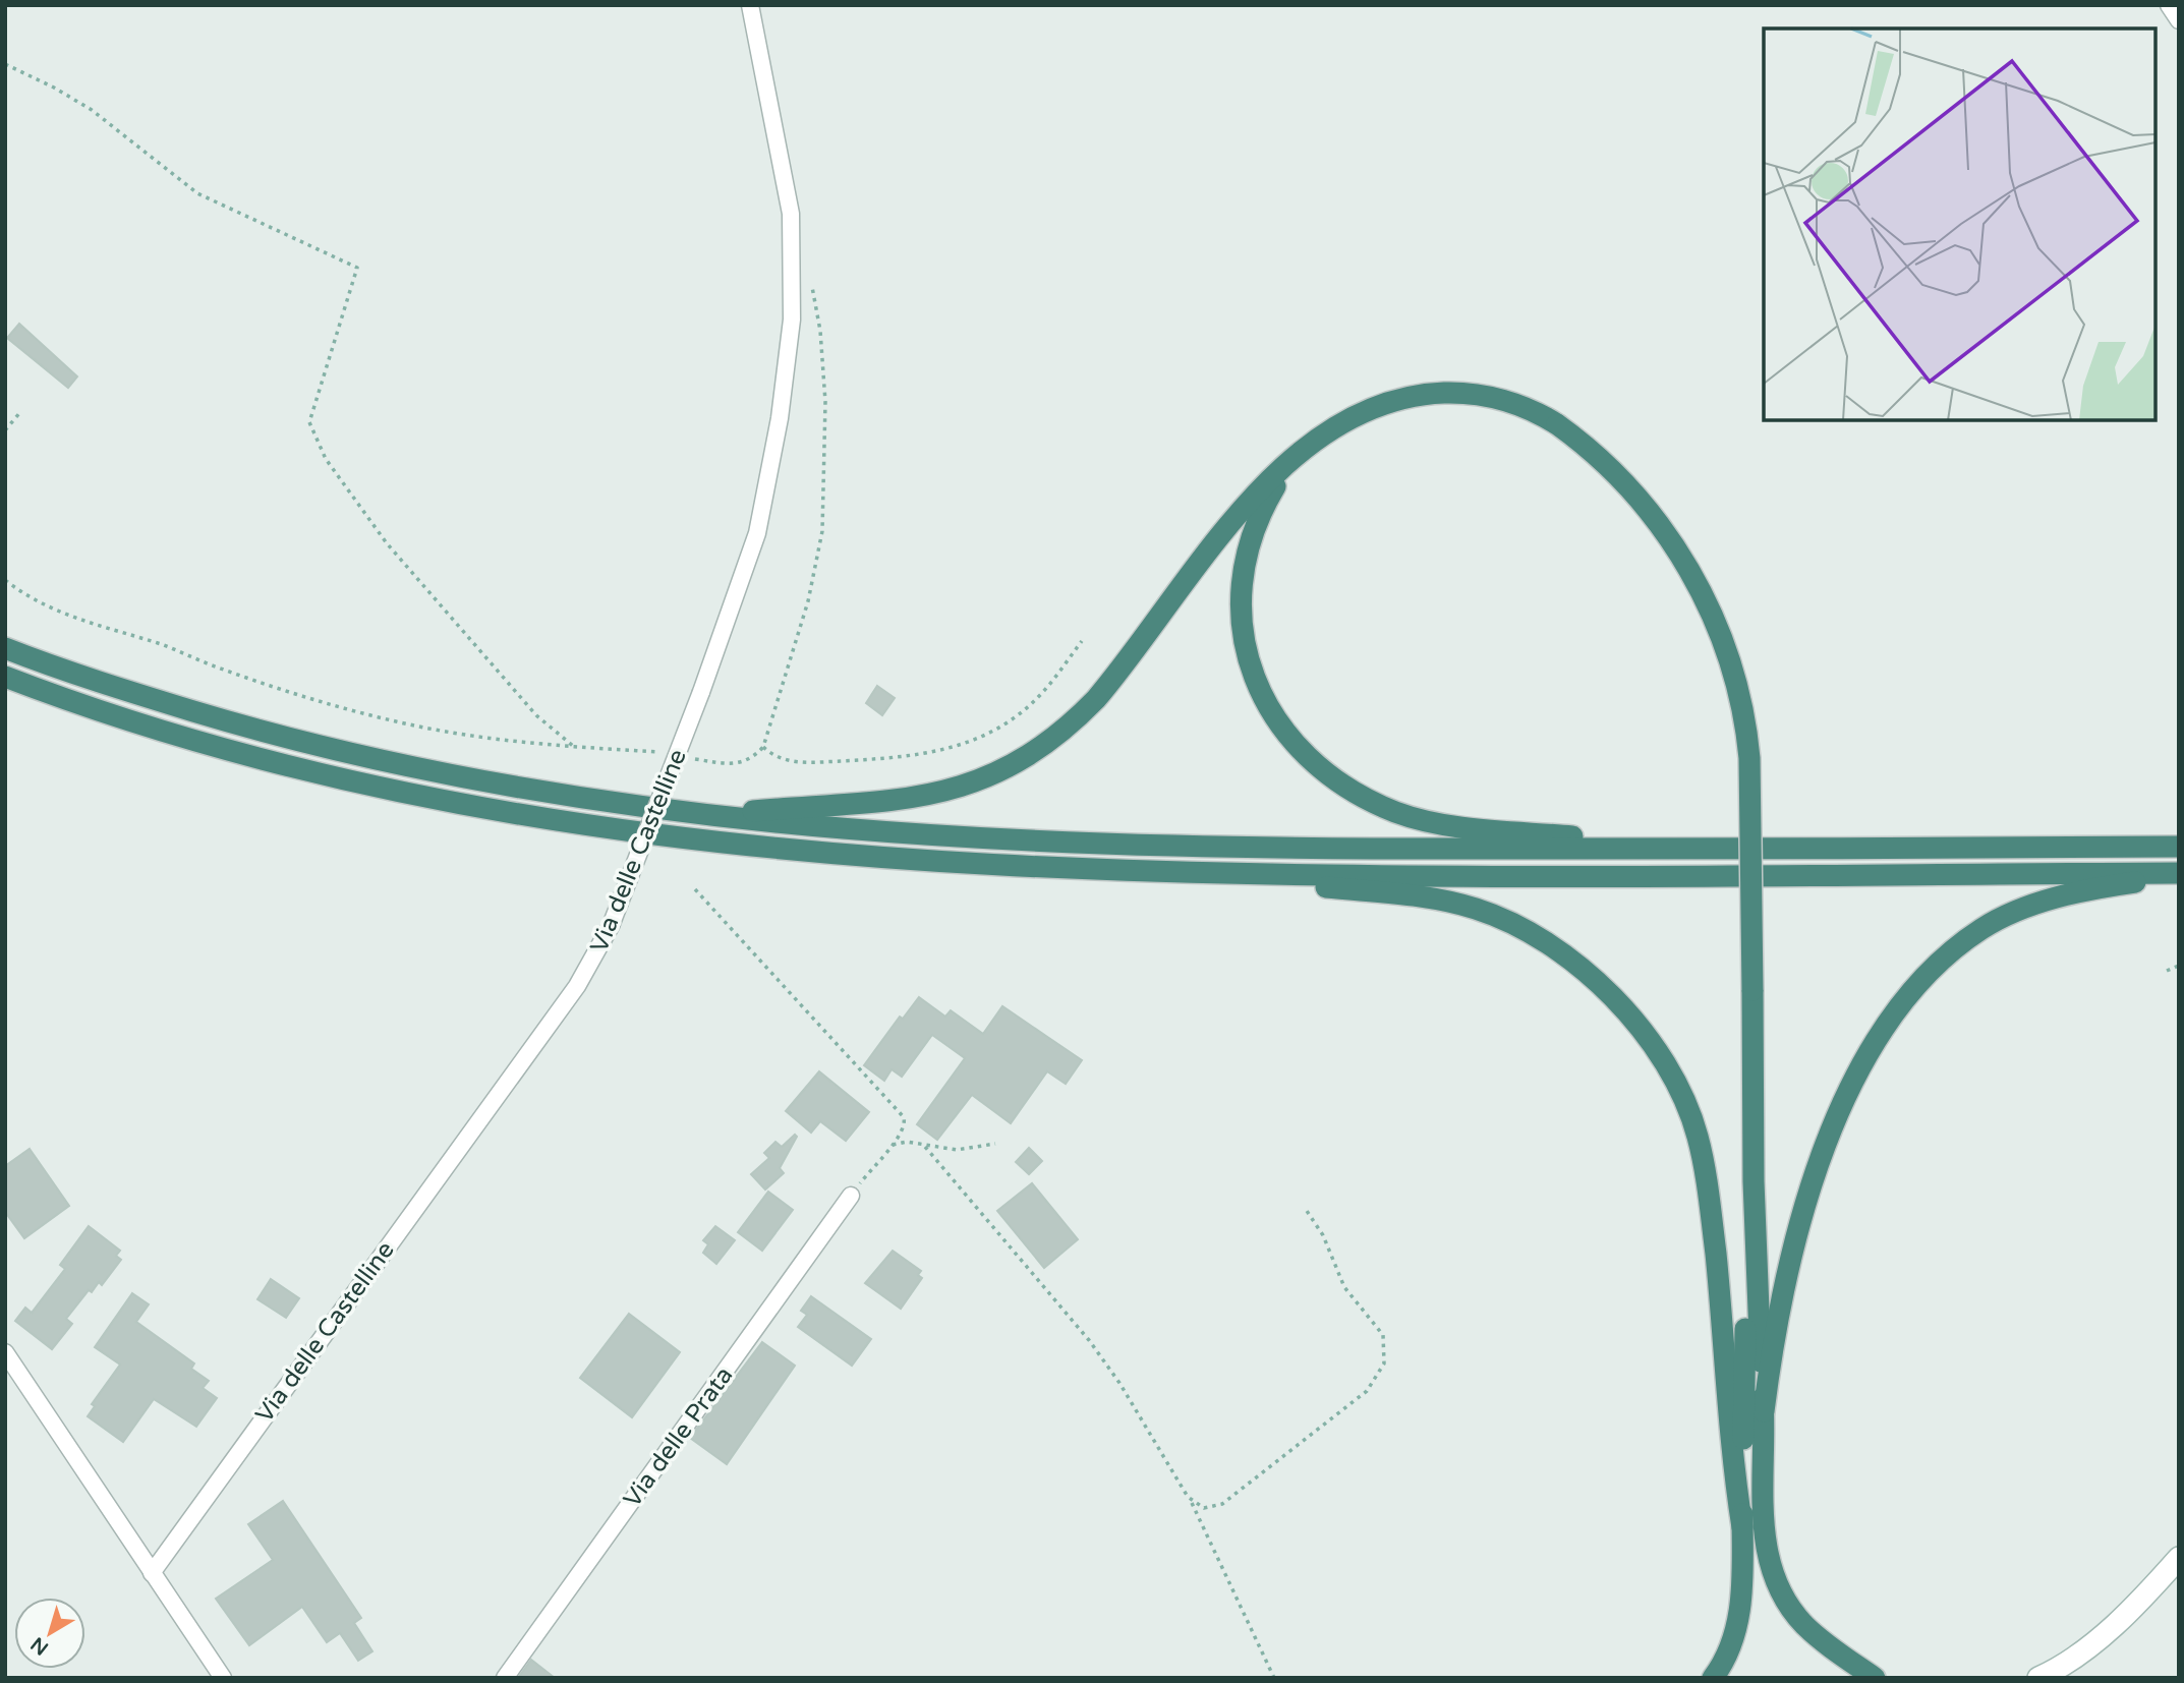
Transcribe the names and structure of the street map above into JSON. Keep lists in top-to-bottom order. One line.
{"streets":{"street":["Via delle Castelline","Via delle Prata"]},"north":"bottom left"}
